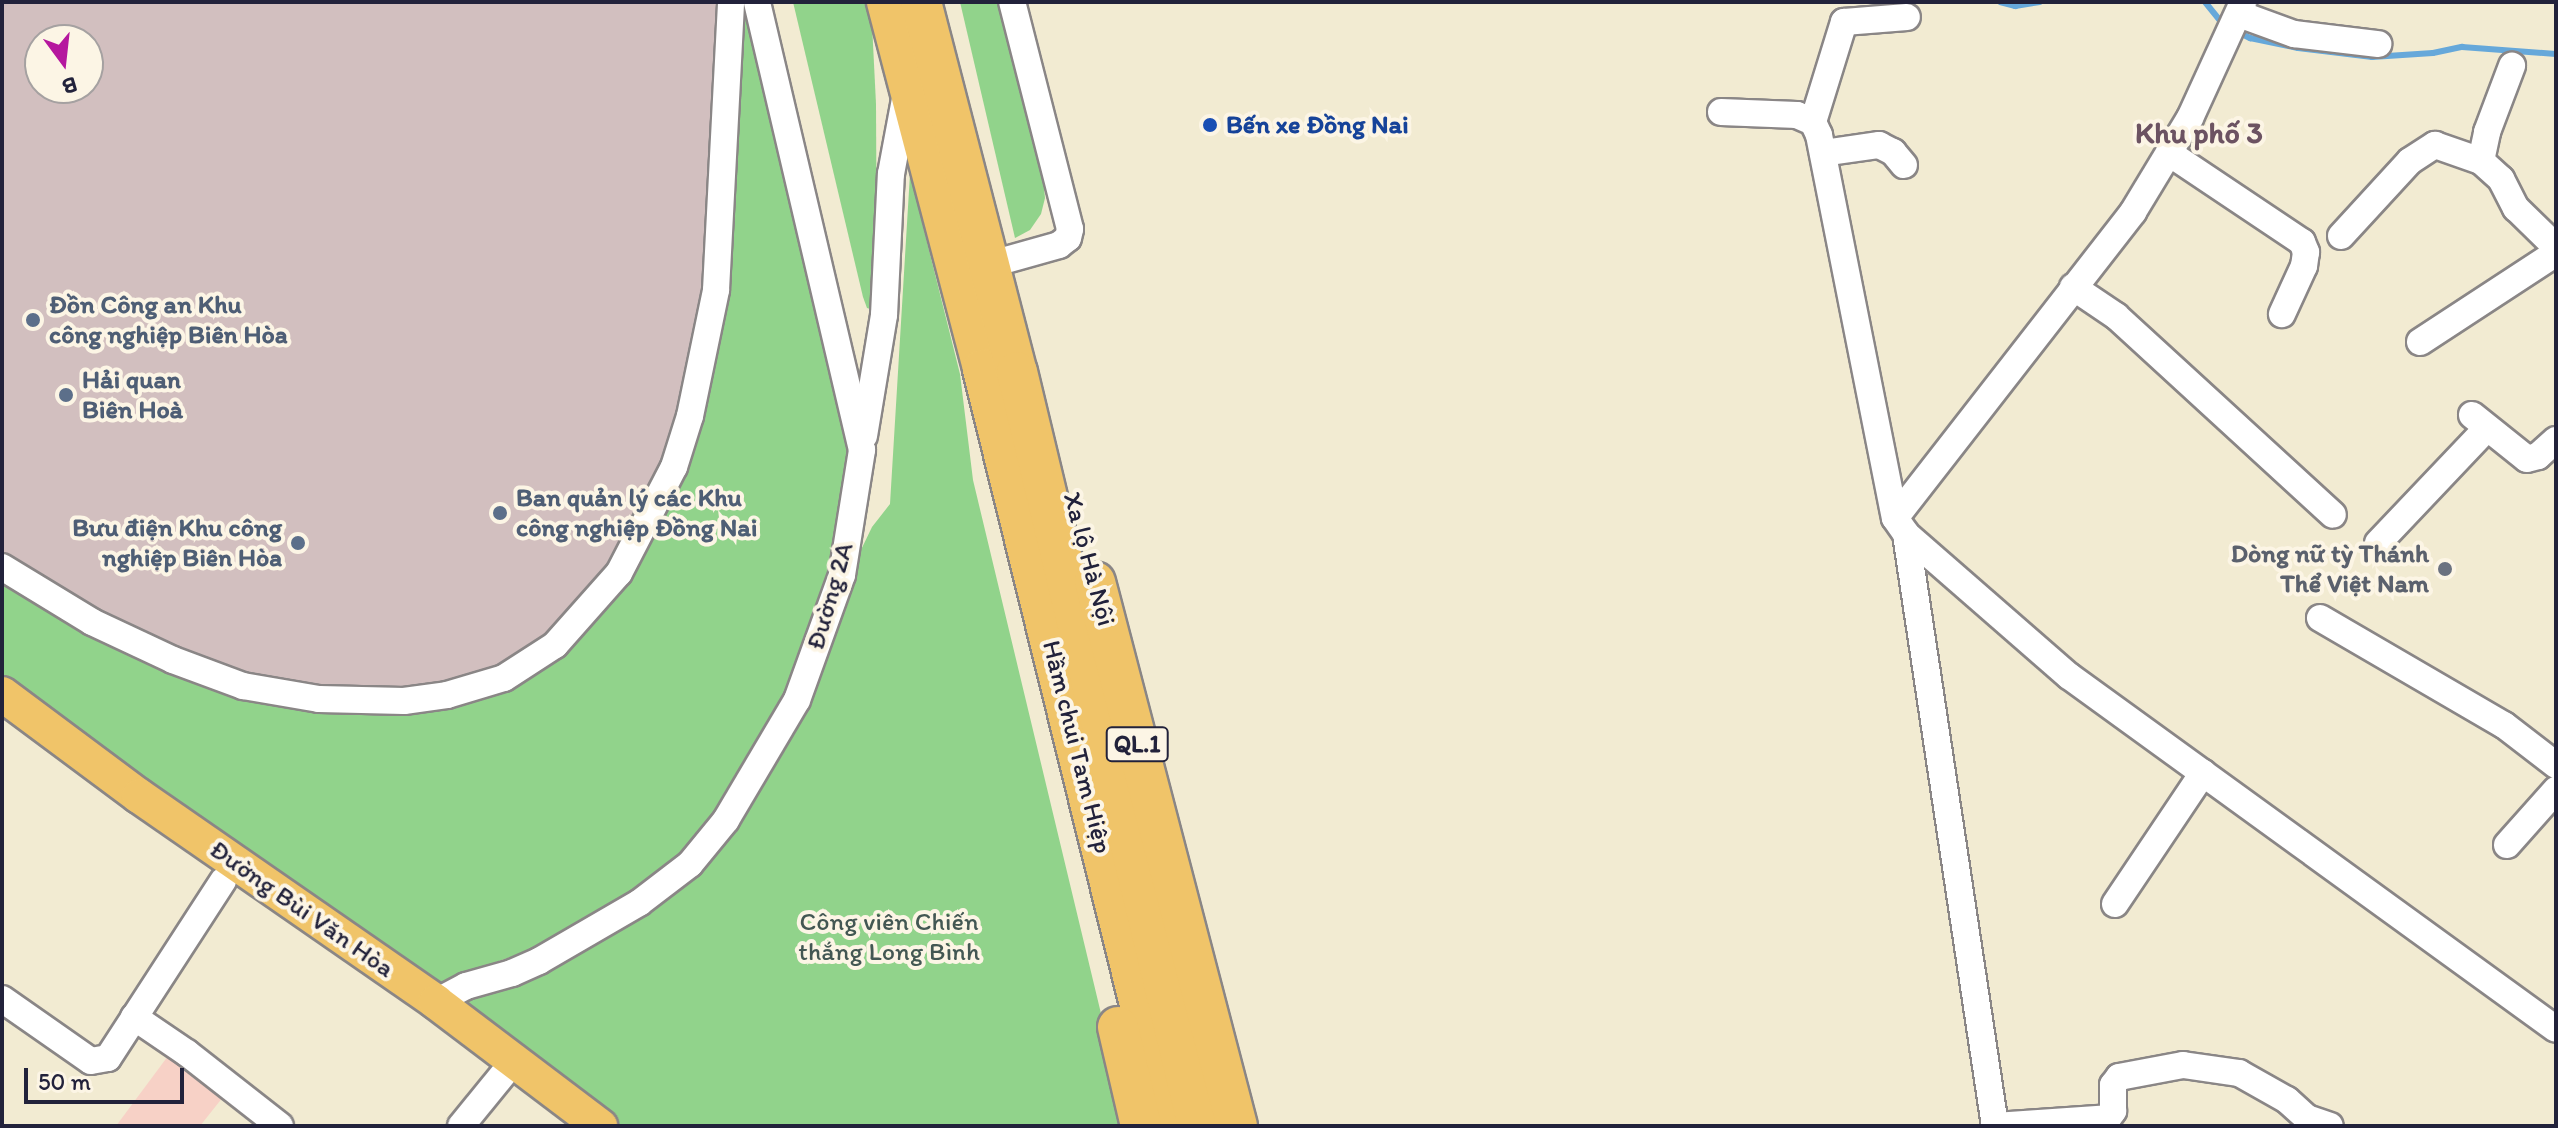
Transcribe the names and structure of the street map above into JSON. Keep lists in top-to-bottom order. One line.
{"streets":{"highway":["Xa lộ Hà Nội","QL.1","Hầm chui Tam Hiệp"],"main road":["Đường Bùi Văn Hòa"],"street":["Đường 2A"]},"crossings":[["Xa lộ Hà Nội","Hầm chui Tam Hiệp"],["Đường 2A","Đường Bùi Văn Hòa"]],"districts":["Khu phố 3"],"parks":["Công viên Chiến thắng Long Bình"],"places":["Bến xe Đồng Nai","Đồn Công an Khu công nghiệp Biên Hòa","Hải quan Biên Hoà","Ban quản lý các Khu công nghiệp Đồng Nai","Bưu điện Khu công nghiệp Biên Hòa","Dòng nữ tỳ Thánh Thể Việt Nam"],"scale_bar":"50 m","north":"bottom"}
